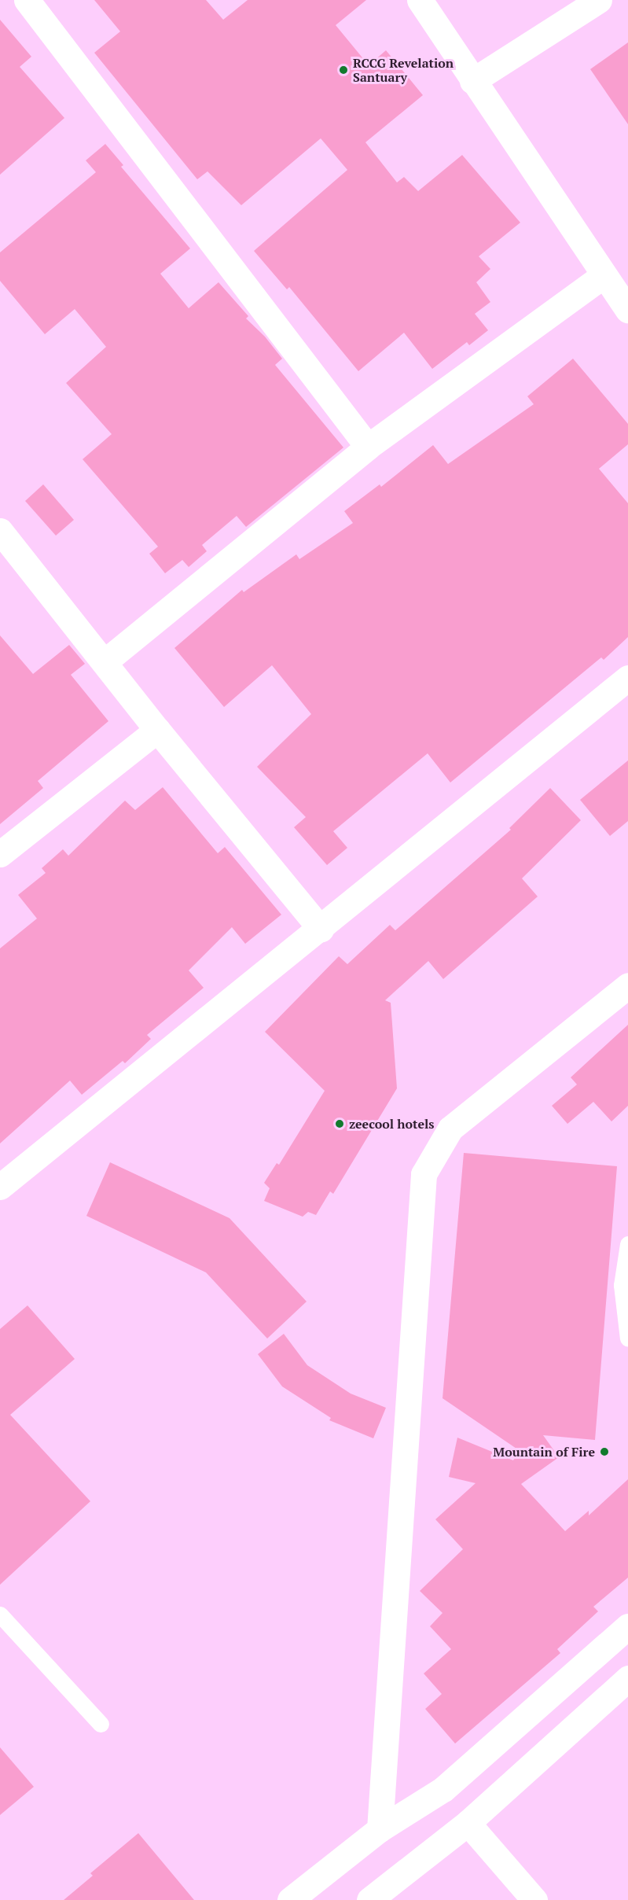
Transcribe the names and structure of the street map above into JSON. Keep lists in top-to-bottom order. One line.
{"places":["RCCG Revelation Santuary","zeecool hotels","Mountain of Fire"]}
